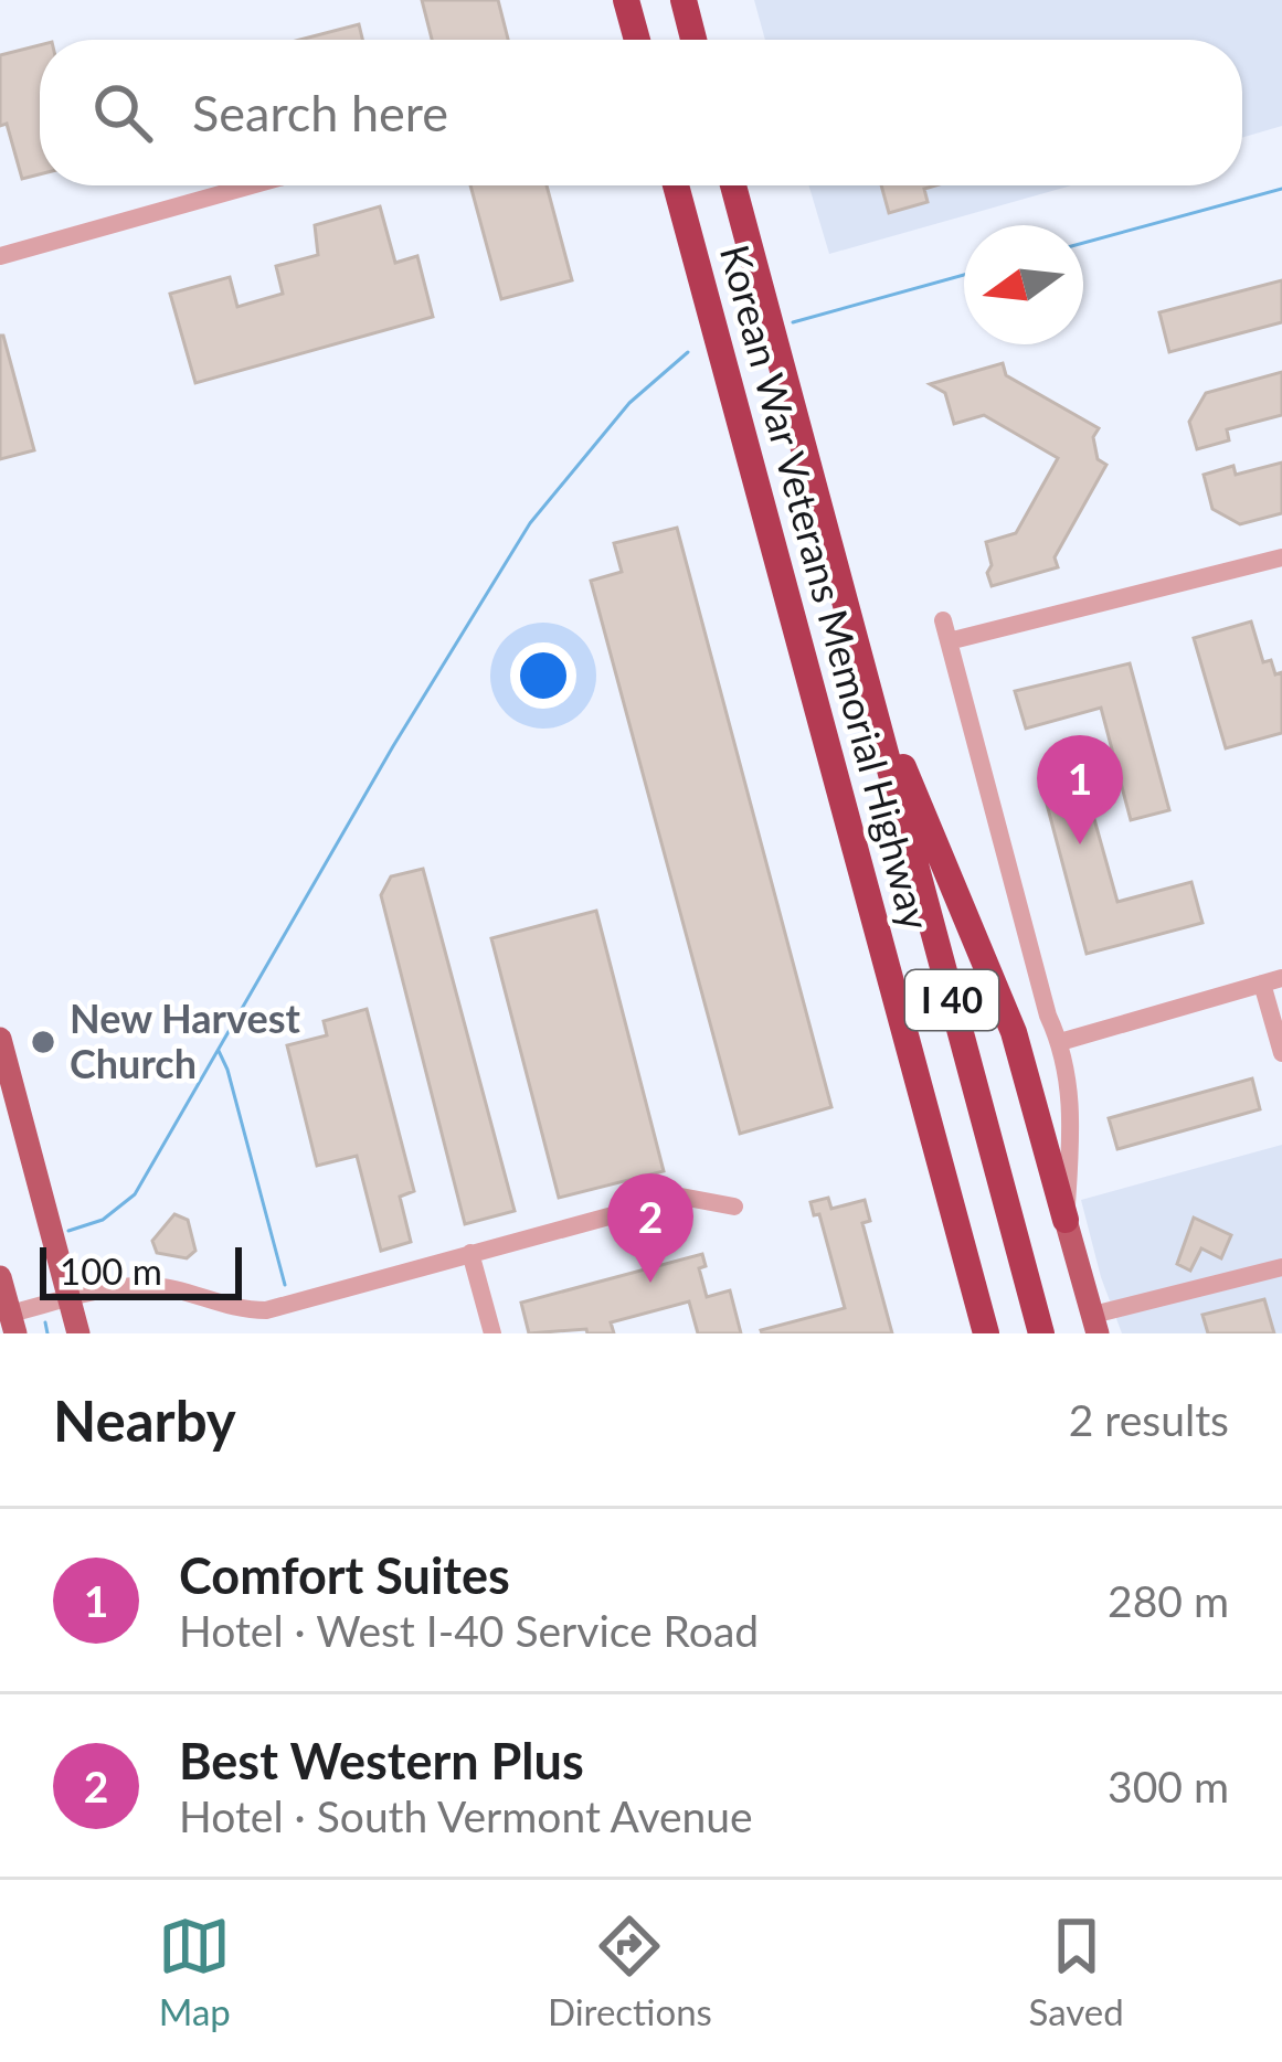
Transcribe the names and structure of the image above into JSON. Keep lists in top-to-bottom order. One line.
{"streets":{"highway":["Korean War Veterans Memorial Highway","I 40"]},"places":["New Harvest Church"],"scale_bar":"100 m","north":"left","page":{"search":"Search here","pins":["1","2"],"scale":"100 m","heading":["Nearby","2 results"],"list":[{"mark":"1","name":"Comfort Suites","note":"Hotel · West I-40 Service Road","value":"280 m"},{"mark":"2","name":"Best Western Plus","note":"Hotel · South Vermont Avenue","value":"300 m"}],"nav":["Map","Directions","Saved"]}}
